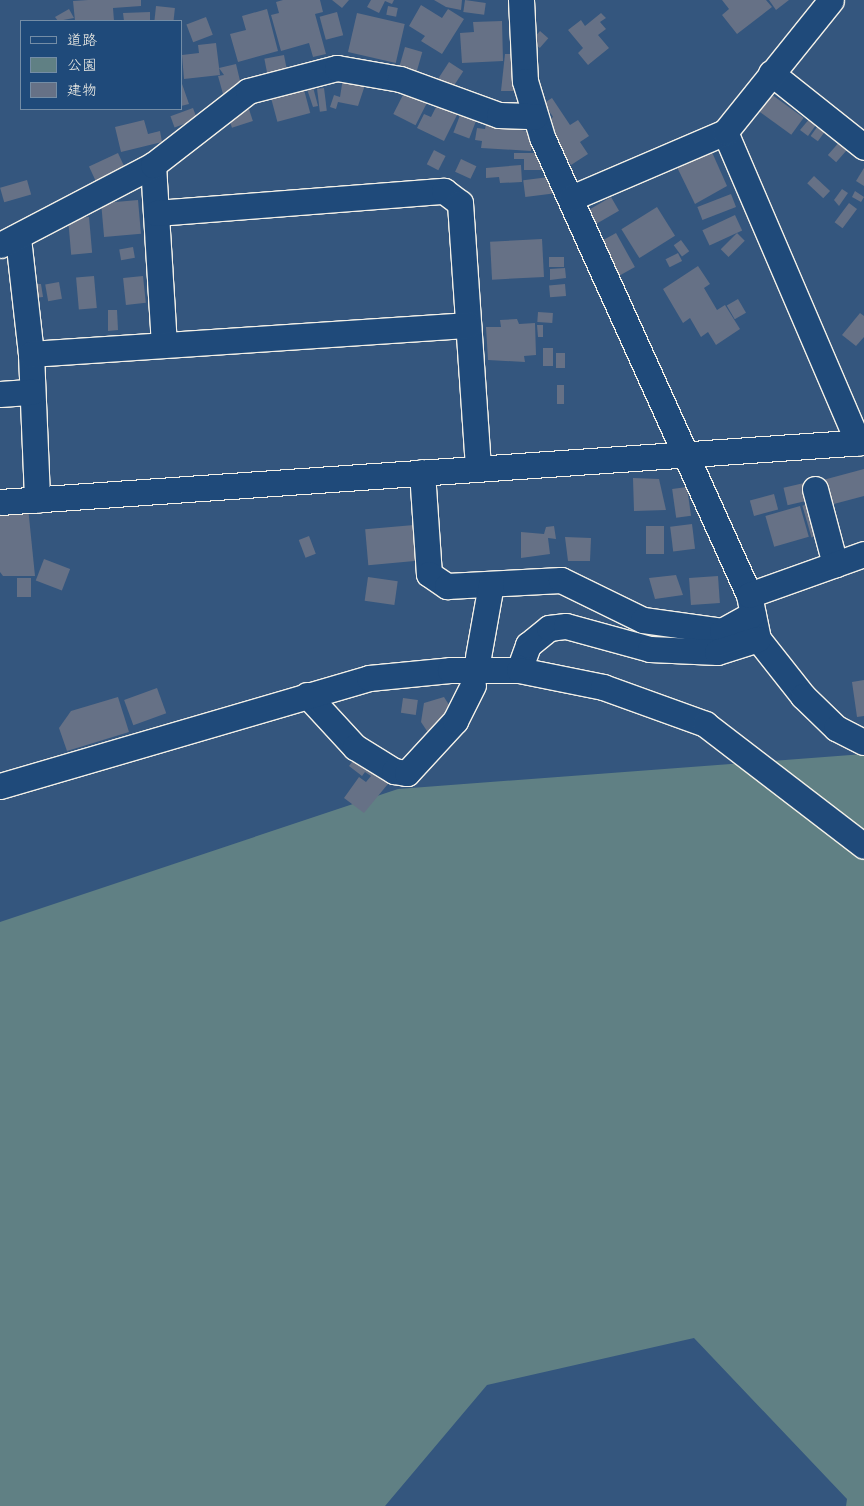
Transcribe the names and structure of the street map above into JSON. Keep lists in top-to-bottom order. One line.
{"legend":["道路","公園","建物"]}
